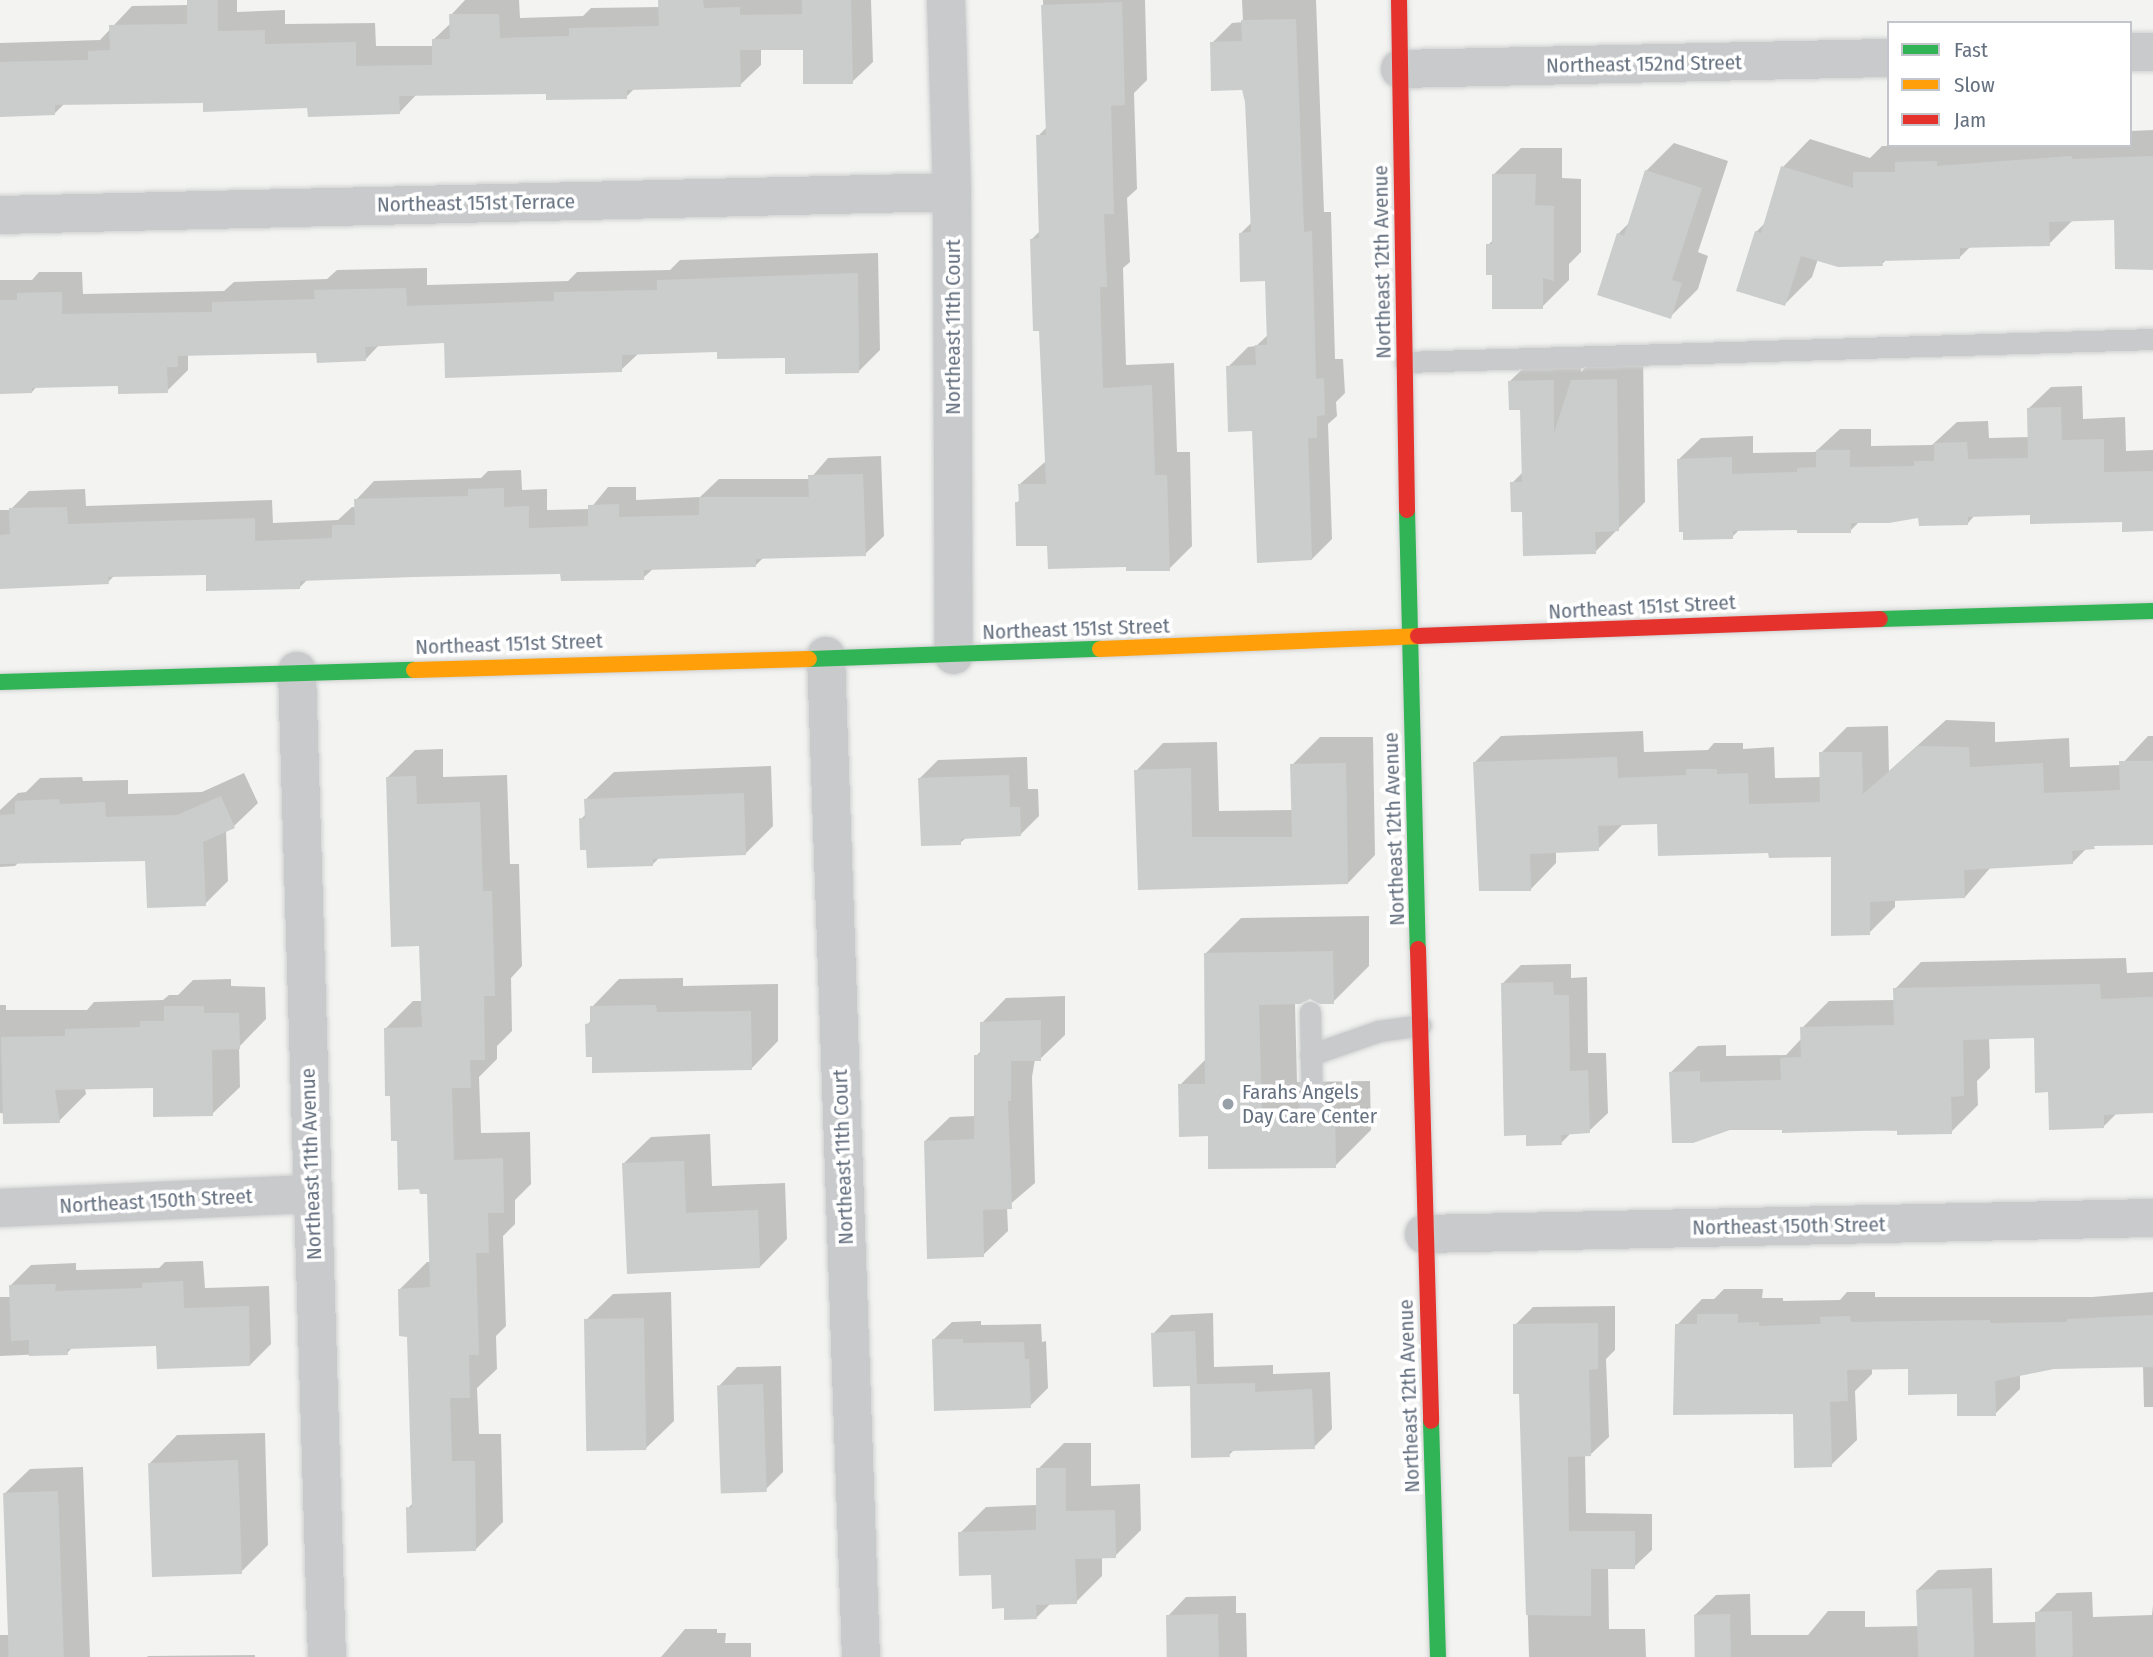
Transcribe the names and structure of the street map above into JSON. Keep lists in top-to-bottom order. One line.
{"streets":{"street":["Northeast 152nd Street","Northeast 151st Terrace","Northeast 12th Avenue","Northeast 11th Court","Northeast 151st Street","Northeast 11th Avenue","Northeast 150th Street"]},"crossings":[["Northeast 152nd Street","Northeast 12th Avenue"],["Northeast 151st Terrace","Northeast 11th Court"],["Northeast 12th Avenue","Northeast 151st Street"],["Northeast 12th Avenue","Northeast 150th Street"],["Northeast 11th Court","Northeast 151st Street"],["Northeast 151st Street","Northeast 11th Avenue"],["Northeast 11th Avenue","Northeast 150th Street"]],"places":["Farahs Angels Day Care Center"],"legend":["Fast","Slow","Jam"]}
